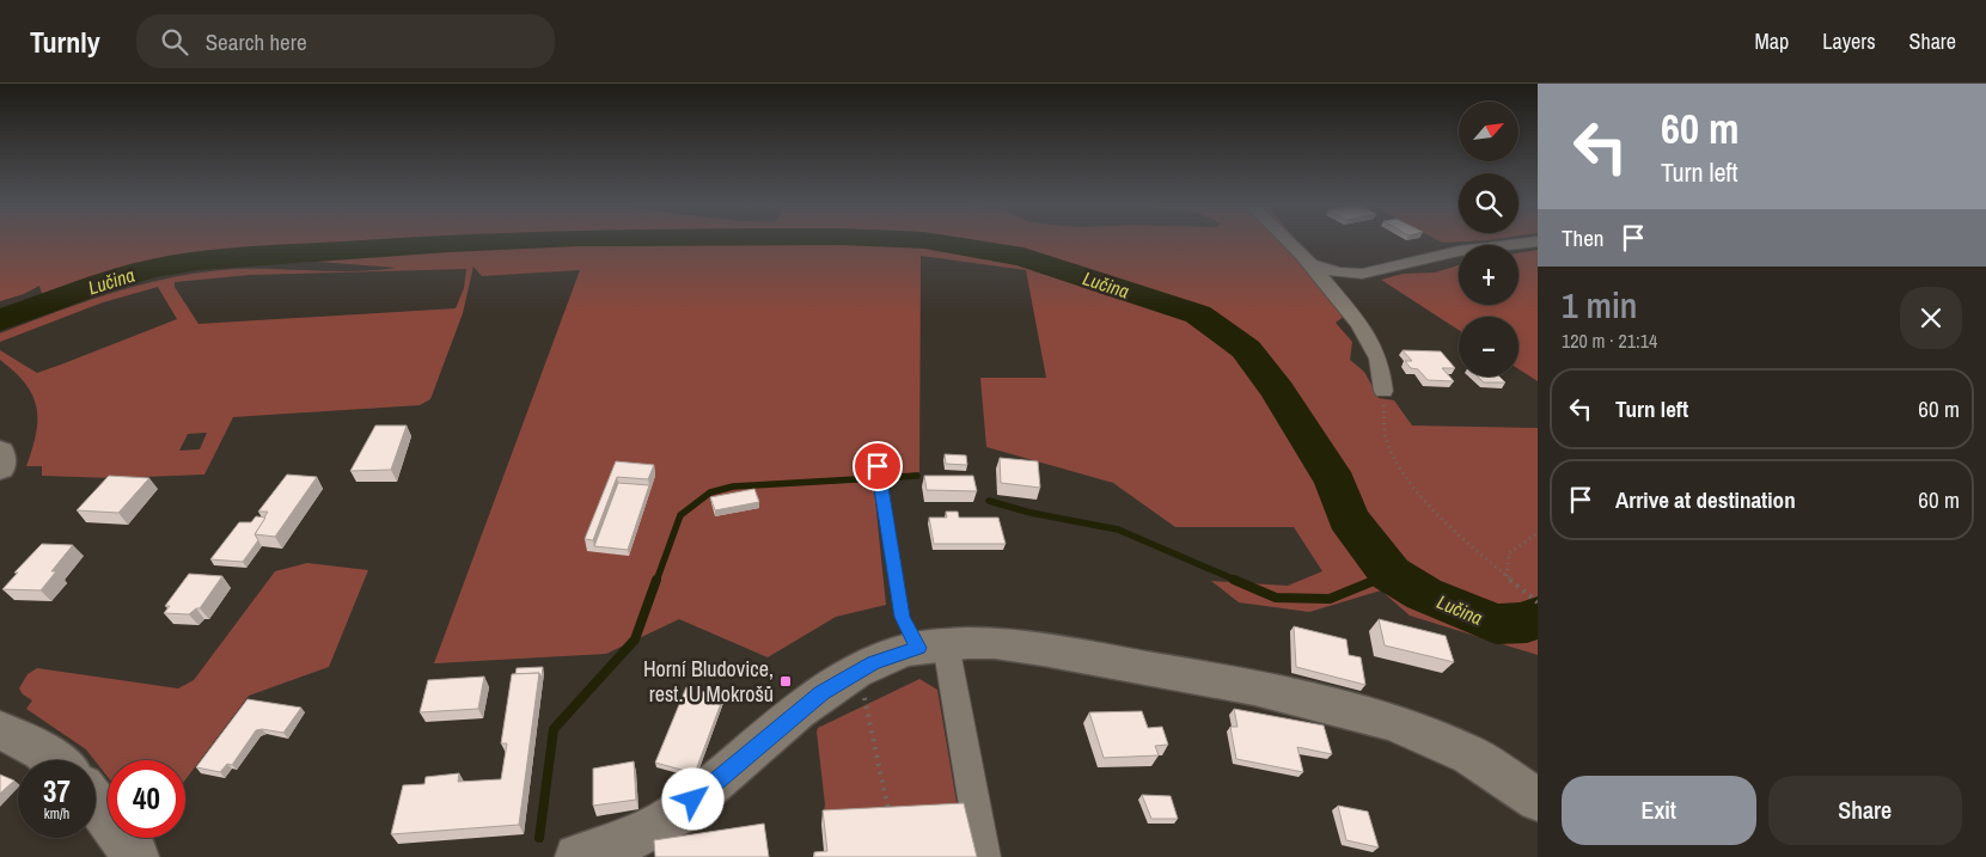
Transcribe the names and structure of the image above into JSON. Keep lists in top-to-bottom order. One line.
{"water":["Lučina"],"places":{"transit":["Horní Bludovice, rest. U Mokrošů"]},"north":"top right","page":{"header":"Turnly","search":"Search here","nav":["Map","Layers","Share"],"turn":["60 m","Turn left"],"map_buttons":["+","−"],"then":"Then","heading":["1 min","120 m · 21:14"],"list":[{"name":"Turn left","value":"60 m"},{"name":"Arrive at destination","value":"60 m"}],"speed":"37 km/h","limit":"40","buttons":["Exit","Share"]}}
